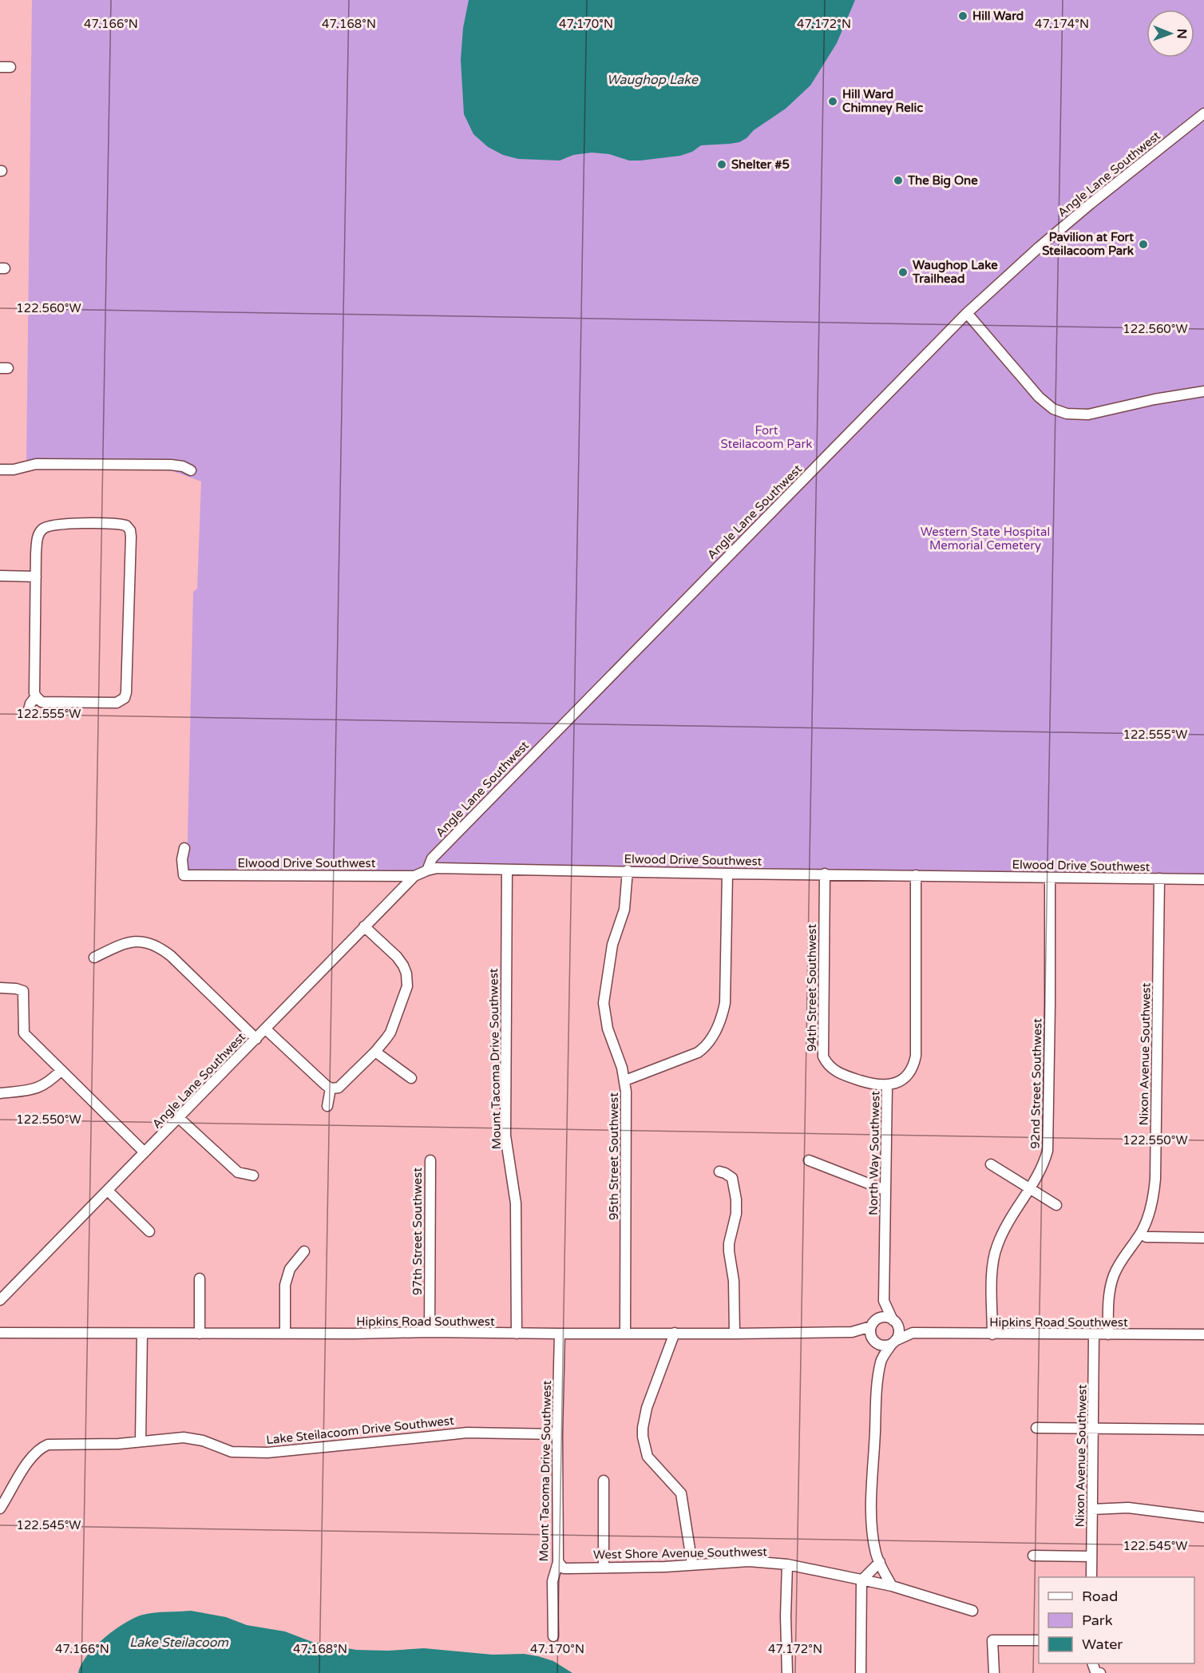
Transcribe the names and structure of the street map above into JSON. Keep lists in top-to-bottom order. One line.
{"streets":{"street":["Angle Lane Southwest","Elwood Drive Southwest","94th Street Southwest","Nixon Avenue Southwest","Mount Tacoma Drive Southwest","92nd Street Southwest","North Way Southwest","95th Street Southwest","97th Street Southwest","Hipkins Road Southwest","Lake Steilacoom Drive Southwest","West Shore Avenue Southwest"]},"crossings":[["Angle Lane Southwest","Elwood Drive Southwest"],["Elwood Drive Southwest","94th Street Southwest"],["Elwood Drive Southwest","Nixon Avenue Southwest"],["Elwood Drive Southwest","Mount Tacoma Drive Southwest"],["Elwood Drive Southwest","92nd Street Southwest"],["Elwood Drive Southwest","North Way Southwest"],["Elwood Drive Southwest","95th Street Southwest"],["94th Street Southwest","North Way Southwest"],["Nixon Avenue Southwest","Hipkins Road Southwest"],["Mount Tacoma Drive Southwest","Hipkins Road Southwest"],["Mount Tacoma Drive Southwest","Lake Steilacoom Drive Southwest"],["Mount Tacoma Drive Southwest","West Shore Avenue Southwest"],["92nd Street Southwest","Hipkins Road Southwest"],["North Way Southwest","Hipkins Road Southwest"],["95th Street Southwest","Hipkins Road Southwest"],["97th Street Southwest","Hipkins Road Southwest"]],"water":["Waughop Lake","Lake Steilacoom"],"parks":["Fort Steilacoom Park","Western State Hospital Memorial Cemetery"],"places":["Hill Ward","Hill Ward Chimney Relic","Shelter #5","The Big One","Pavilion at Fort Steilacoom Park","Waughop Lake Trailhead"],"legend":["Road","Park","Water"],"north":"right","coordinates":["47.166°N","47.168°N","47.170°N","47.172°N","47.174°N","122.560°W","122.555°W","122.550°W","122.545°W"]}
